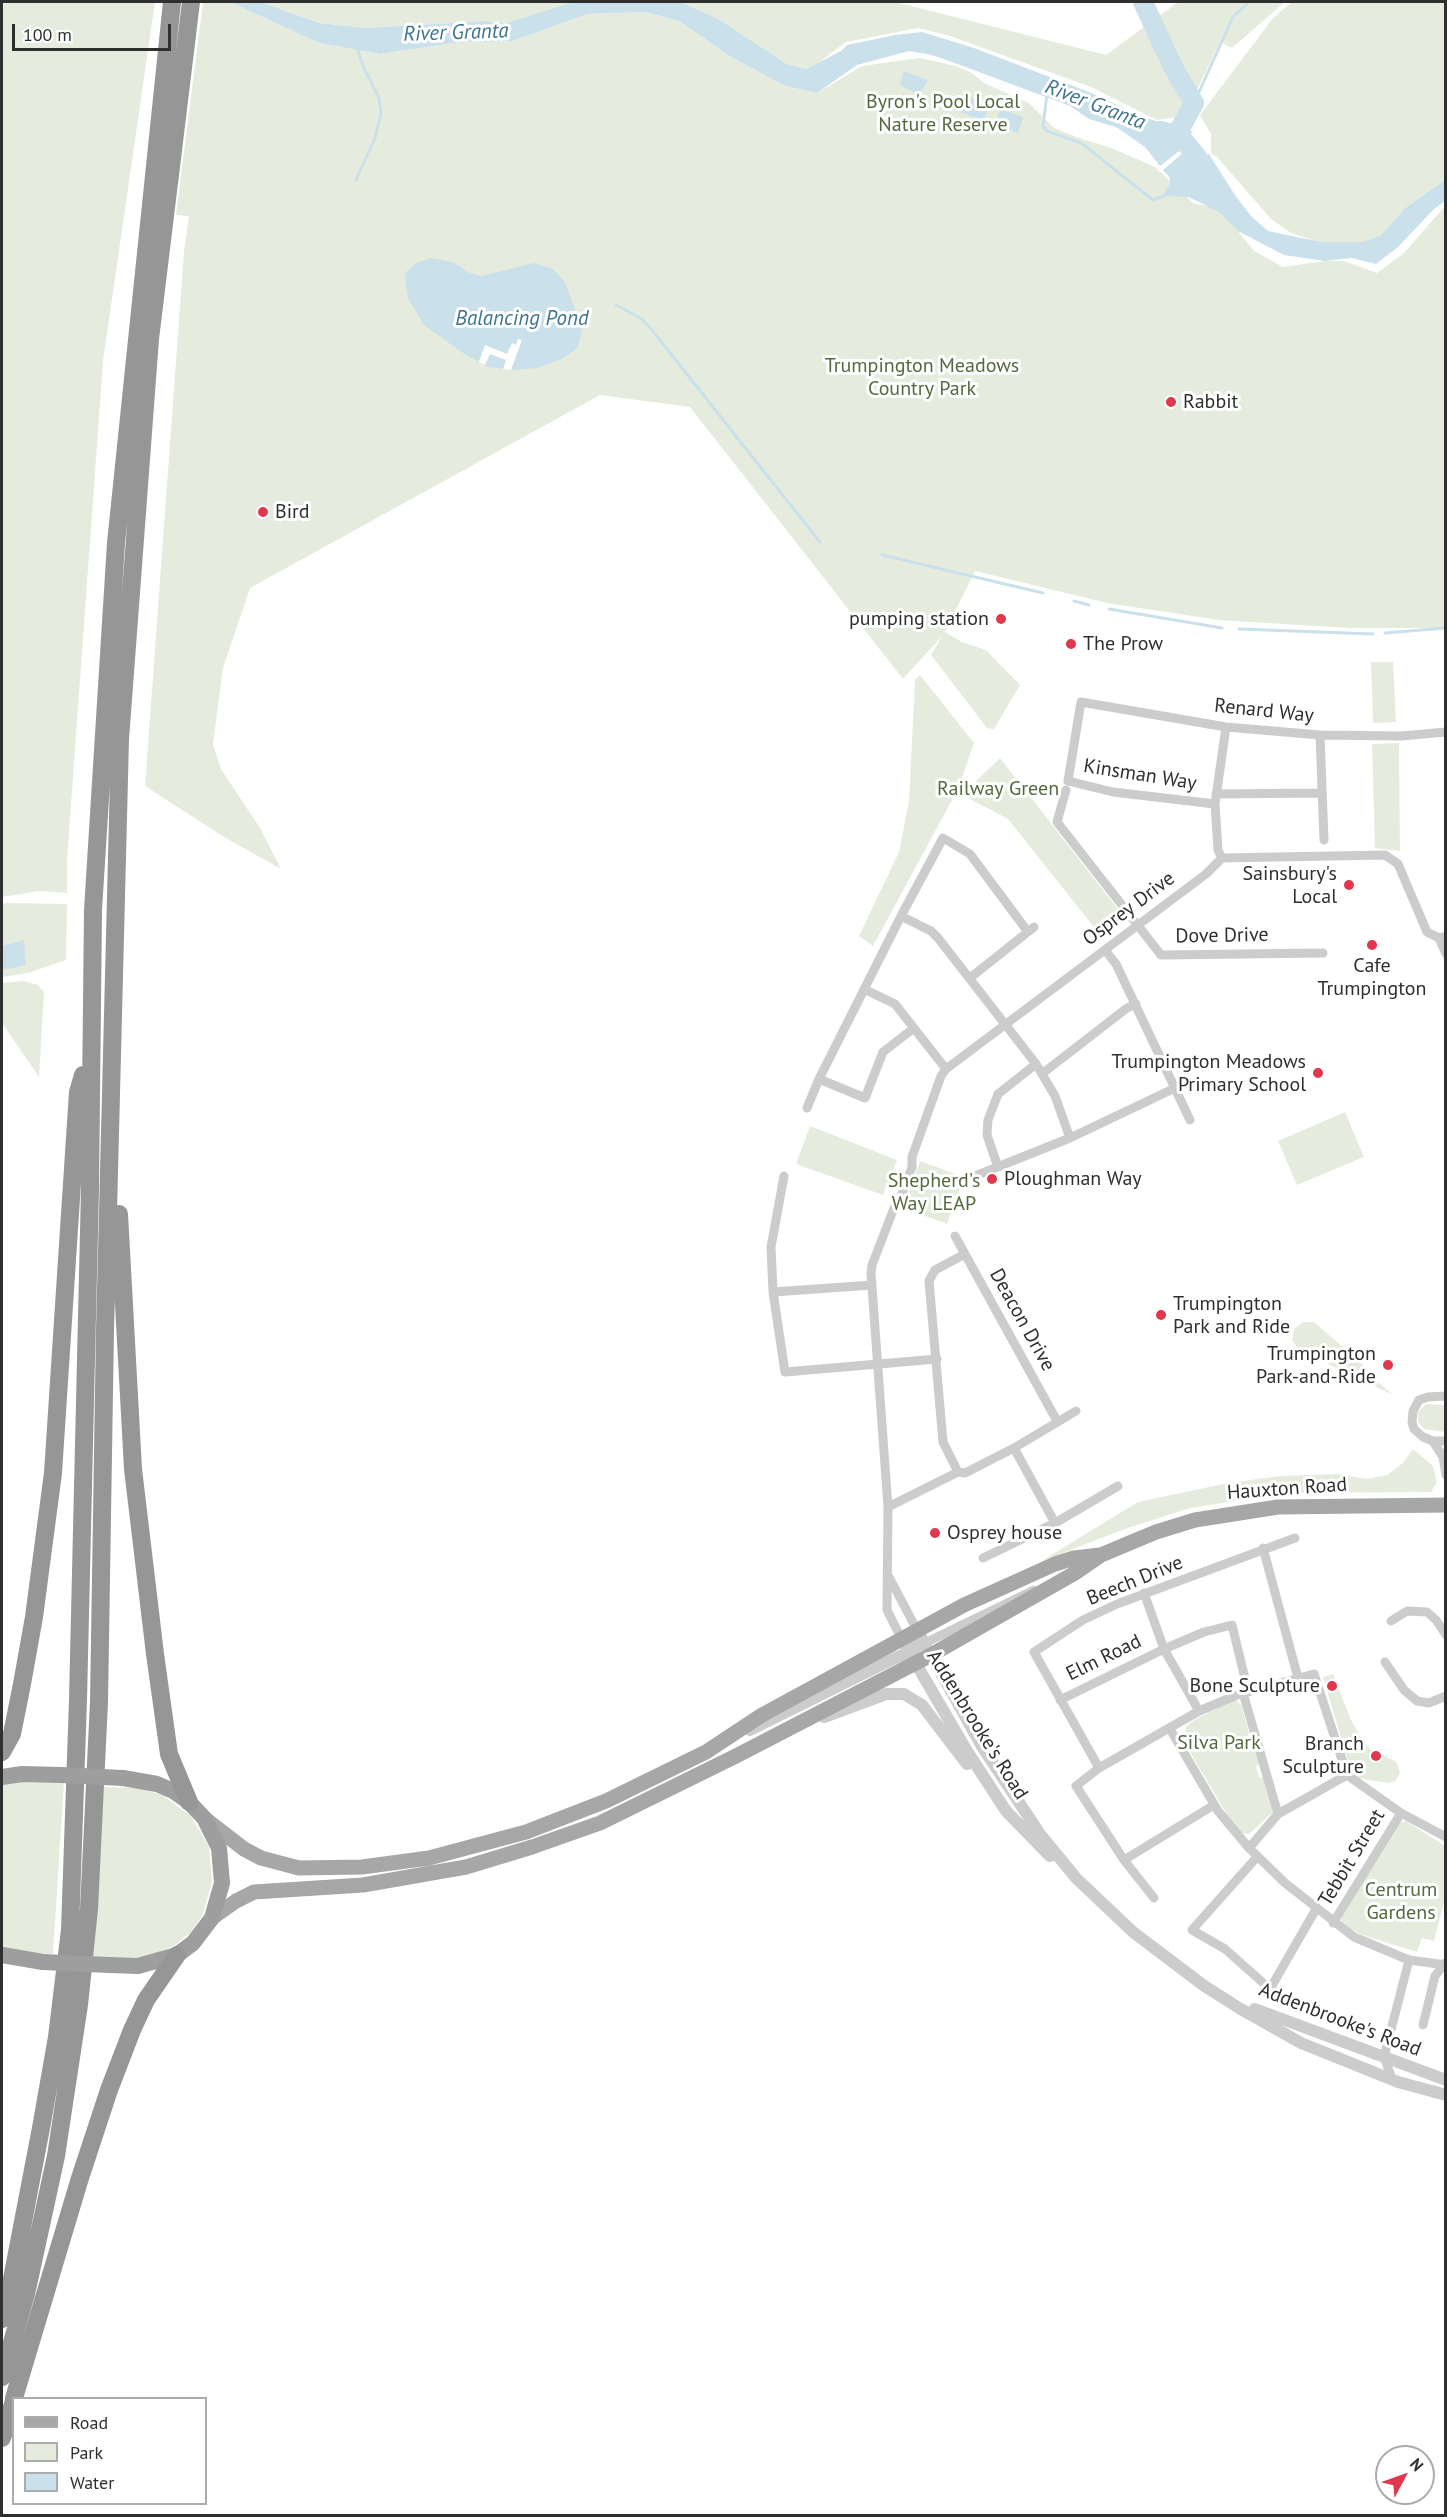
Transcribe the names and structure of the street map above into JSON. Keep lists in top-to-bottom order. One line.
{"streets":{"main road":["Hauxton Road"],"street":["Renard Way","Kinsman Way","Osprey Drive","Dove Drive","Deacon Drive","Beech Drive","Elm Road","Addenbrooke's Road","Tebbit Street"]},"crossings":[["Renard Way","Kinsman Way"],["Osprey Drive","Dove Drive"],["Osprey Drive","Addenbrooke's Road"],["Beech Drive","Elm Road"]],"water":["River Granta","Balancing Pond"],"parks":["Byron's Pool Local Nature Reserve","Trumpington Meadows Country Park","Railway Green","Shepherd's Way LEAP","Silva Park","Centrum Gardens"],"places":["Rabbit","Bird","pumping station","The Prow","Sainsbury's Local","Cafe Trumpington","Trumpington Meadows Primary School","Ploughman Way","Trumpington Park and Ride","Trumpington Park-and-Ride","Osprey house","Bone Sculpture","Branch Sculpture"],"legend":["Road","Park","Water"],"scale_bar":"100 m","north":"top right"}
